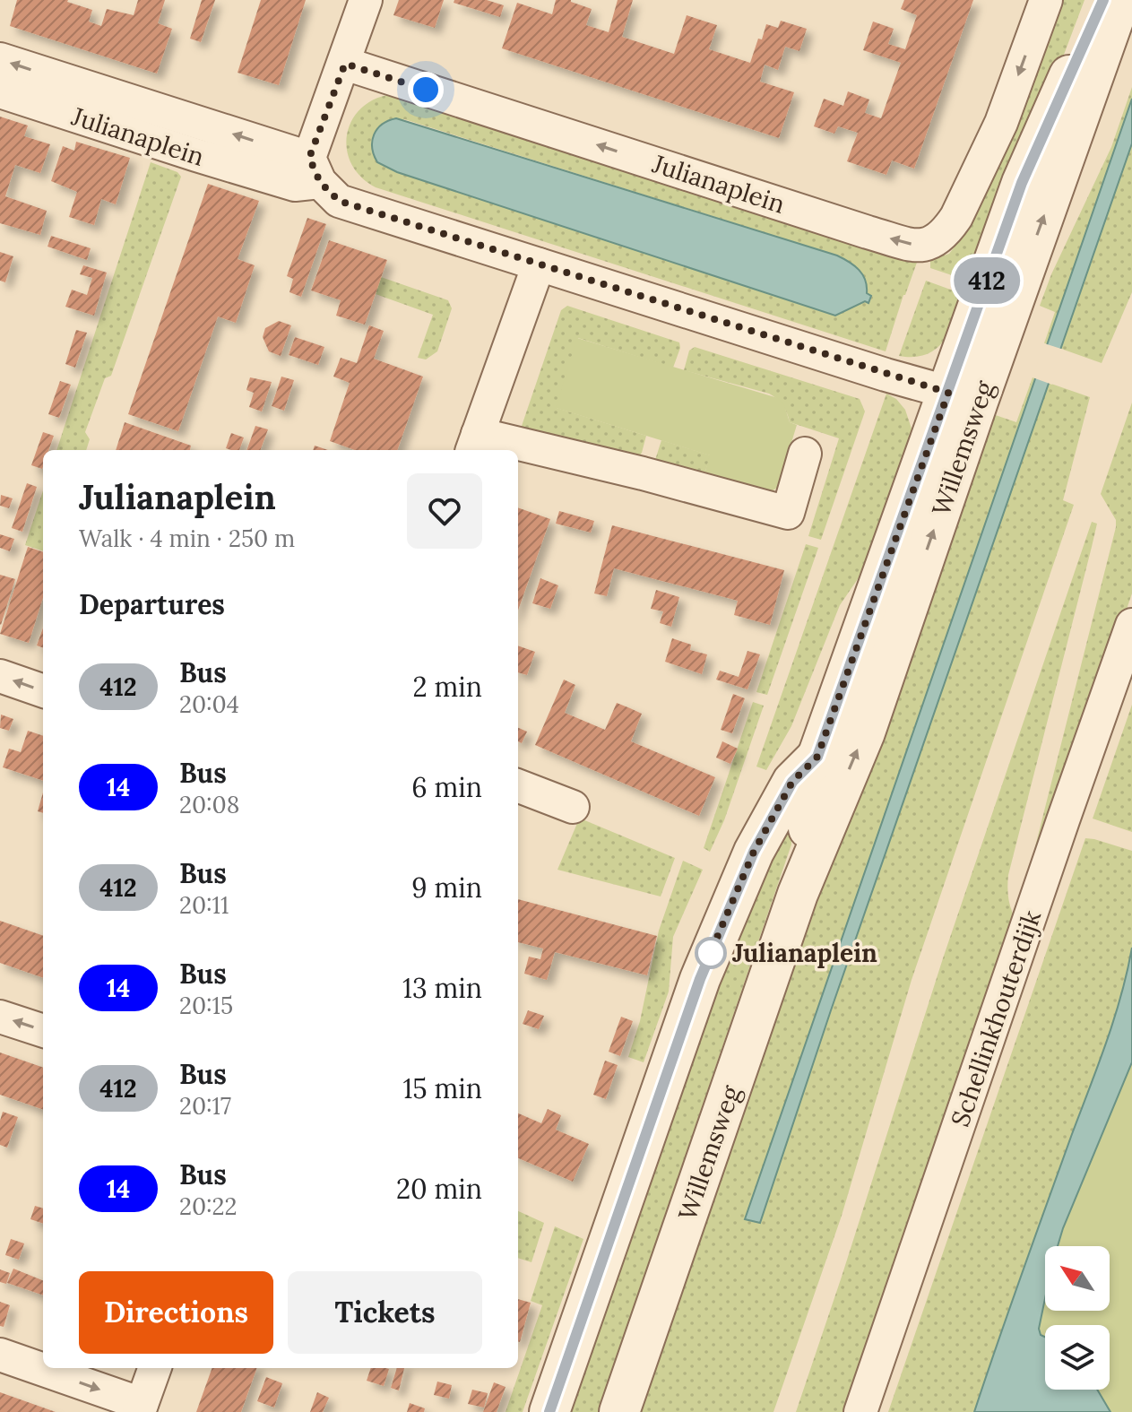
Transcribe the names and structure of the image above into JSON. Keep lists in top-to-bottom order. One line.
{"streets":{"street":["Julianaplein","Willemsweg","Schellinkhouterdijk"]},"crossings":[["Julianaplein","Willemsweg"]],"places":["Julianaplein"],"lines":["bus line 412"],"north":"top left","page":{"on_map":"412","heading":[["Julianaplein","Walk · 4 min · 250 m"],"Departures"],"list":[{"mark":"412","name":"Bus","note":"20:04","value":"2 min"},{"mark":"14","name":"Bus","note":"20:08","value":"6 min"},{"mark":"412","name":"Bus","note":"20:11","value":"9 min"},{"mark":"14","name":"Bus","note":"20:15","value":"13 min"},{"mark":"412","name":"Bus","note":"20:17","value":"15 min"},{"mark":"14","name":"Bus","note":"20:22","value":"20 min"}],"buttons":["Directions","Tickets"]}}
